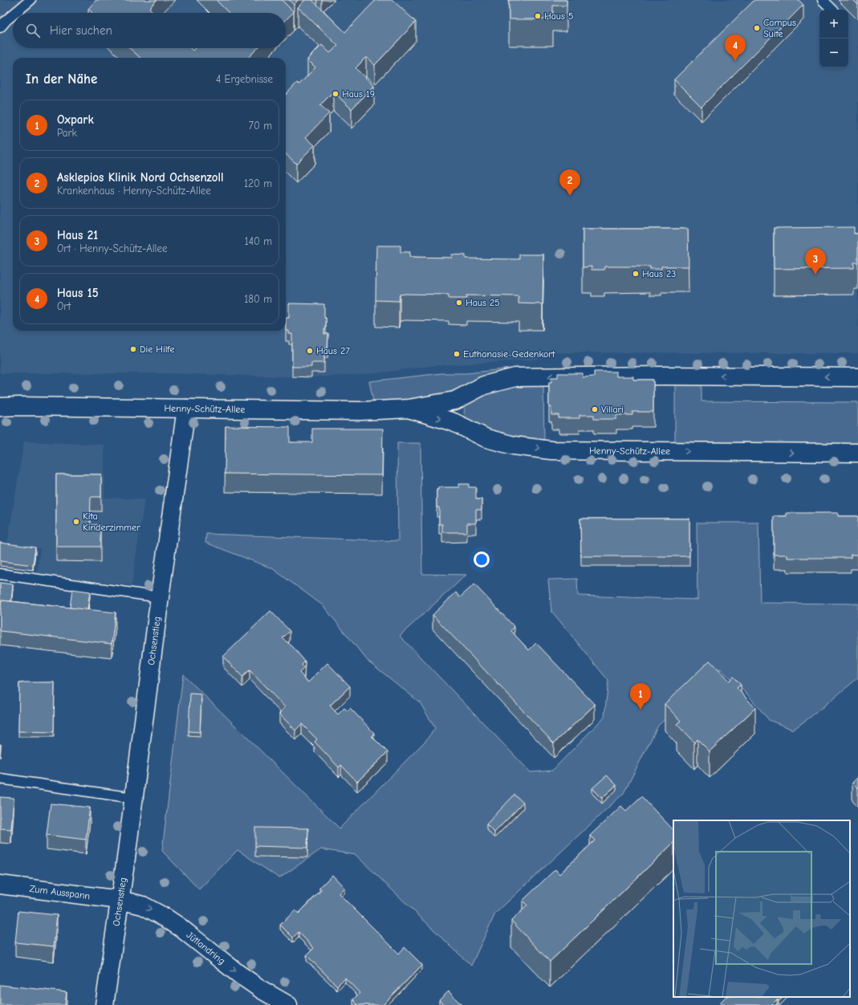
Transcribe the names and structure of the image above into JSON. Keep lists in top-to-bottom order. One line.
{"streets":{"street":["Henny-Schütz-Allee","Ochsenstieg","Zum Ausspann","Jütlandring"]},"crossings":[["Henny-Schütz-Allee","Ochsenstieg"],["Ochsenstieg","Zum Ausspann"],["Ochsenstieg","Jütlandring"],["Zum Ausspann","Jütlandring"]],"one_way":["Jütlandring"],"places":["Haus 5","Campus Suite","Haus 19","Haus 23","Haus 25","Die Hilfe","Haus 27","Euthanasie-Gedenkort","Villari","Kita Kinderzimmer"],"page":{"map_buttons":["+","−"],"search":"Hier suchen","pins":["4","2","3","1"],"heading":["In der Nähe","4 Ergebnisse"],"list":[{"mark":"1","name":"Oxpark","note":"Park","value":"70 m"},{"mark":"2","name":"Asklepios Klinik Nord Ochsenzoll","note":"Krankenhaus · Henny-Schütz-Allee","value":"120 m"},{"mark":"3","name":"Haus 21","note":"Ort · Henny-Schütz-Allee","value":"140 m"},{"mark":"4","name":"Haus 15","note":"Ort","value":"180 m"}]}}
